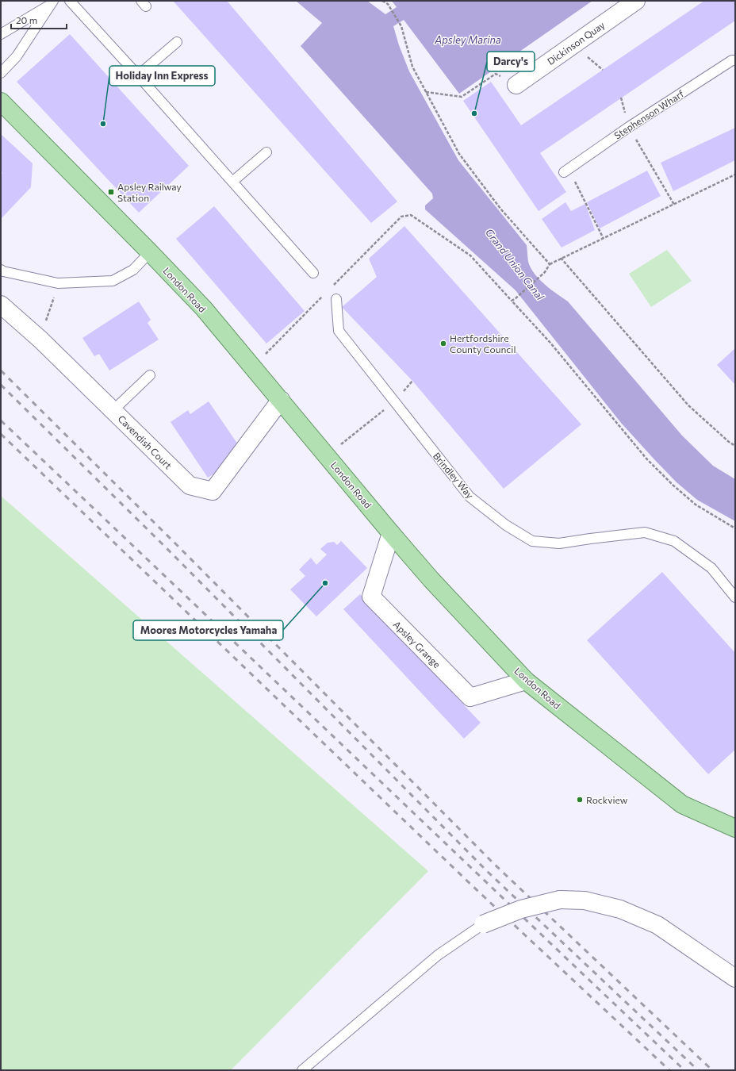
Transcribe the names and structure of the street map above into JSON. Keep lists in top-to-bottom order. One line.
{"streets":{"main road":["London Road"],"street":["Dickinson Quay","Cavendish Court","Apsley Grange"],"lane":["Stephenson Wharf","Brindley Way"]},"crossings":[["London Road","Cavendish Court"],["London Road","Apsley Grange"]],"water":["Apsley Marina","Grand Union Canal"],"places":{"other":["Darcy's","Holiday Inn Express","Hertfordshire County Council","Moores Motorcycles Yamaha","Rockview"],"transit":["Apsley Railway Station"]},"scale_bar":"20 m"}
